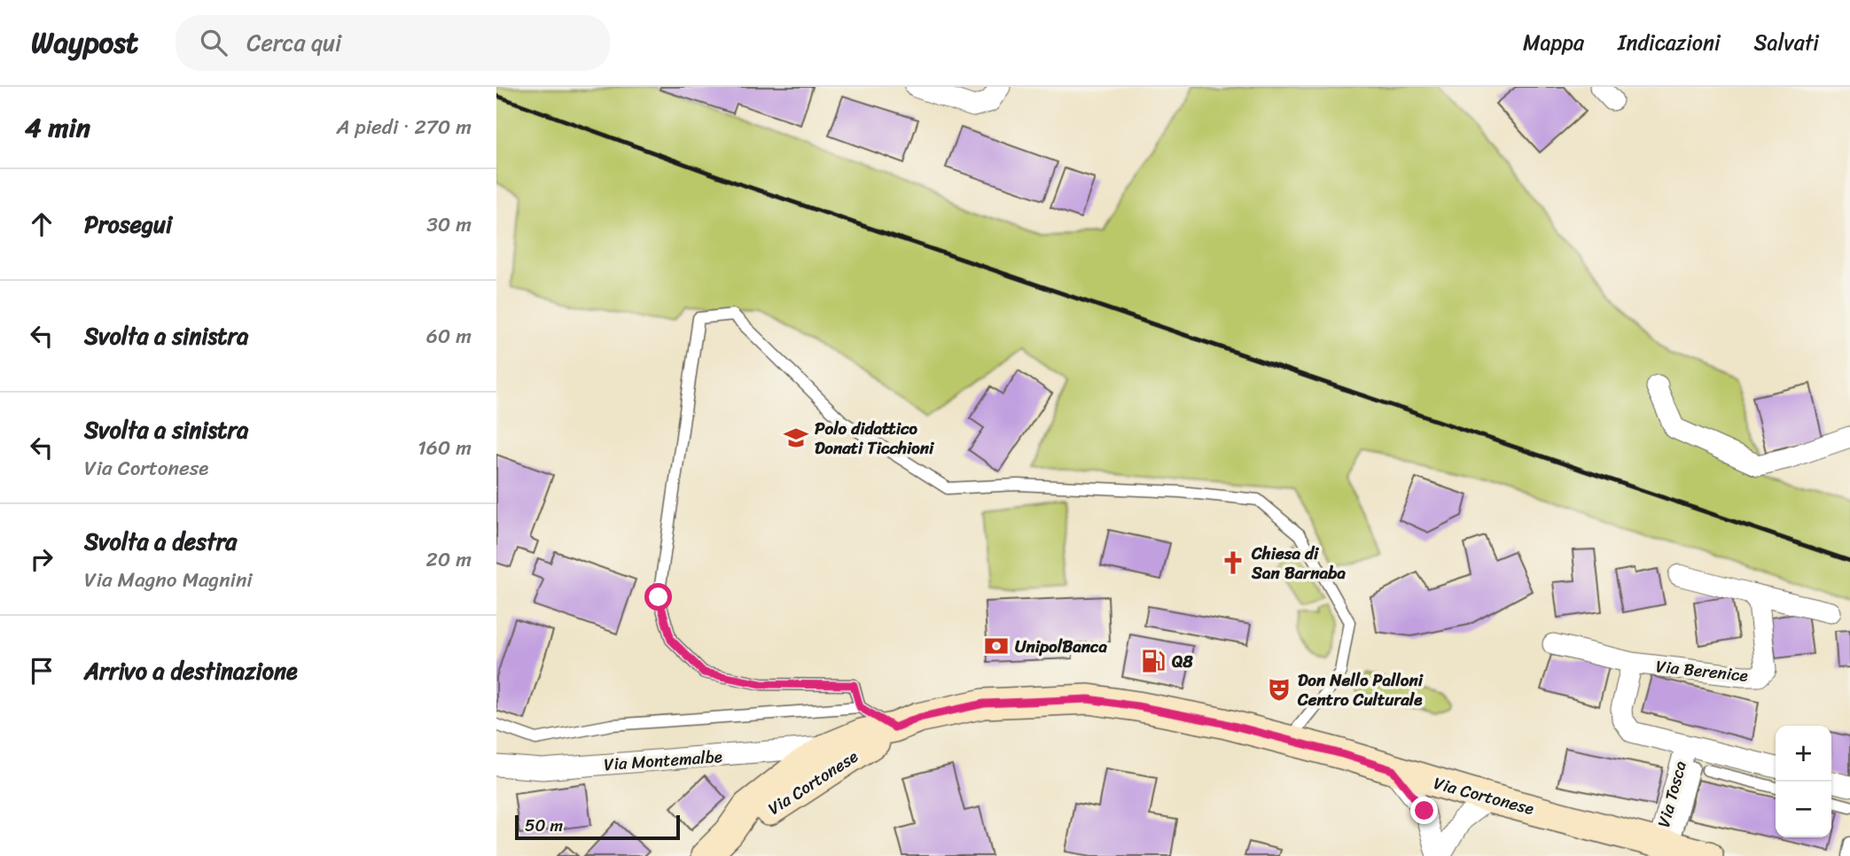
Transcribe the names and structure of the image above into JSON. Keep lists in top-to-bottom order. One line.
{"streets":{"main road":["Via Cortonese"],"street":["Via Berenice","Via Montemalbe","Via Tosca"]},"crossings":[["Via Berenice","Via Tosca"],["Via Montemalbe","Via Cortonese"],["Via Cortonese","Via Tosca"]],"places":{"school or university":["Polo didattico Donati Ticchioni"],"church":["Chiesa di San Barnaba"],"bank":["UnipolBanca"],"fuel station":["Q8"],"theatre":["Don Nello Palloni Centro Culturale"]},"scale_bar":"50 m","page":{"header":"Waypost","search":"Cerca qui","nav":["Mappa","Indicazioni","Salvati"],"heading":["4 min","A piedi · 270 m"],"list":[["Prosegui","30 m"],["Svolta a sinistra","60 m"],["Svolta a sinistra","Via Cortonese","160 m"],["Svolta a destra","Via Magno Magnini","20 m"],"Arrivo a destinazione"],"map_buttons":["+","−"],"scale":"50 m"}}
